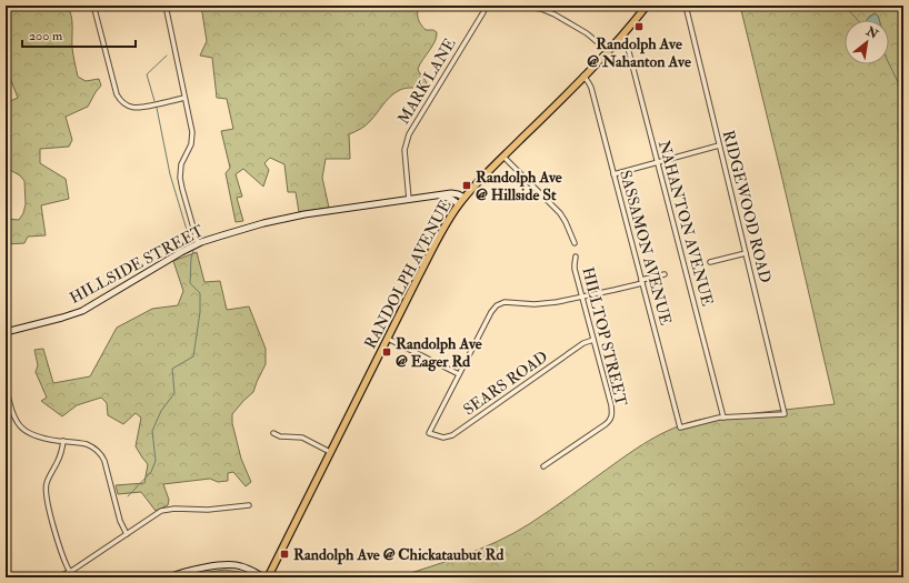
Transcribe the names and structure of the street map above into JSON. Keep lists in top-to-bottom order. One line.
{"streets":{"main road":["RANDOLPH AVENUE"],"street":["MARK LANE","RIDGEWOOD ROAD","NAHANTON AVENUE","SASSAMON AVENUE","HILLSIDE STREET","HILLTOP STREET","SEARS ROAD"]},"crossings":[["MARK LANE","HILLSIDE STREET"],["RIDGEWOOD ROAD","NAHANTON AVENUE"],["RIDGEWOOD ROAD","SASSAMON AVENUE"],["NAHANTON AVENUE","SASSAMON AVENUE"],["NAHANTON AVENUE","RANDOLPH AVENUE"],["SASSAMON AVENUE","RANDOLPH AVENUE"],["HILLSIDE STREET","RANDOLPH AVENUE"],["HILLTOP STREET","SEARS ROAD"]],"places":{"transit":["Randolph Ave @ Nahanton Ave","Randolph Ave @ Hillside St","Randolph Ave @ Eager Rd","Randolph Ave @ Chickataubut Rd"]},"scale_bar":"200 m","north":"top right"}
